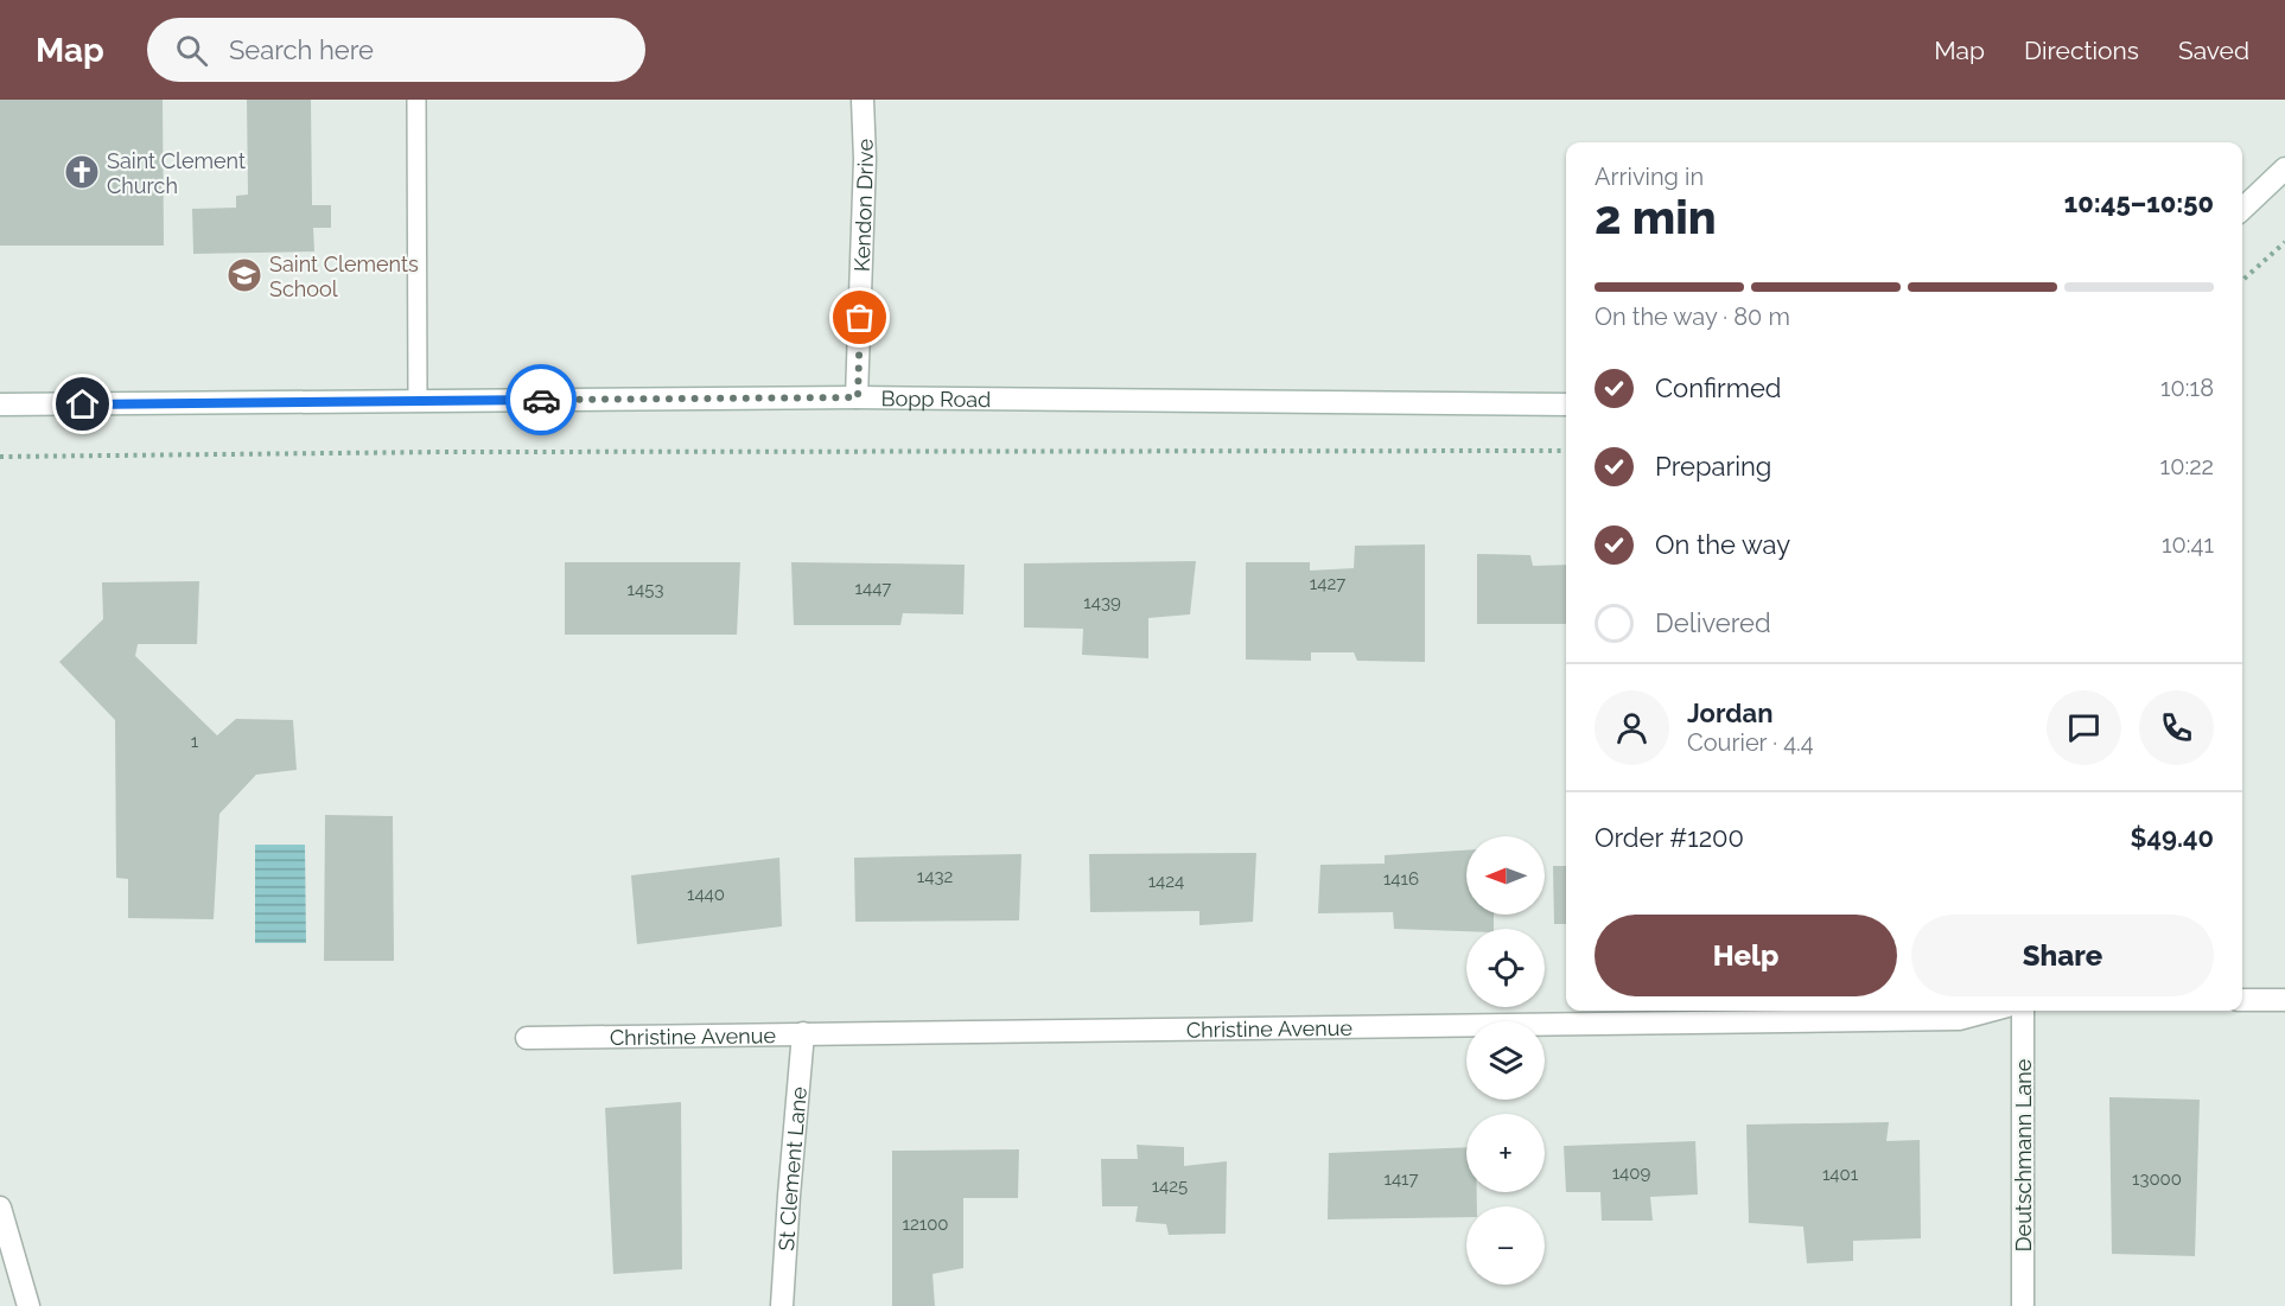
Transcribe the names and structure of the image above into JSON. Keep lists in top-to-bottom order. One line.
{"streets":{"street":["Kendon Drive","Bopp Road","Christine Avenue","Deutschmann Lane","St Clement Lane"]},"crossings":[["Kendon Drive","Bopp Road"],["Christine Avenue","St Clement Lane"]],"places":{"church":["Saint Clement Church"],"school or university":["Saint Clements School"]},"house_numbers":["1427","1447","1453","1439","1","1432","1416","1424","1440","1409","1401","1417","13000","1425","12100"],"north":"left","page":{"header":"Map","search":"Search here","nav":["Map","Directions","Saved"],"heading":["2 min","Arriving in","10:45–10:50"],"panel":["Jordan","Courier · 4.4","Order #1200","$49.40"],"bar":"On the way · 80 m","list":[["Confirmed","10:18"],["Preparing","10:22"],["On the way","10:41"],"Delivered"],"map_buttons":["+","−"],"buttons":["Help","Share"]}}
